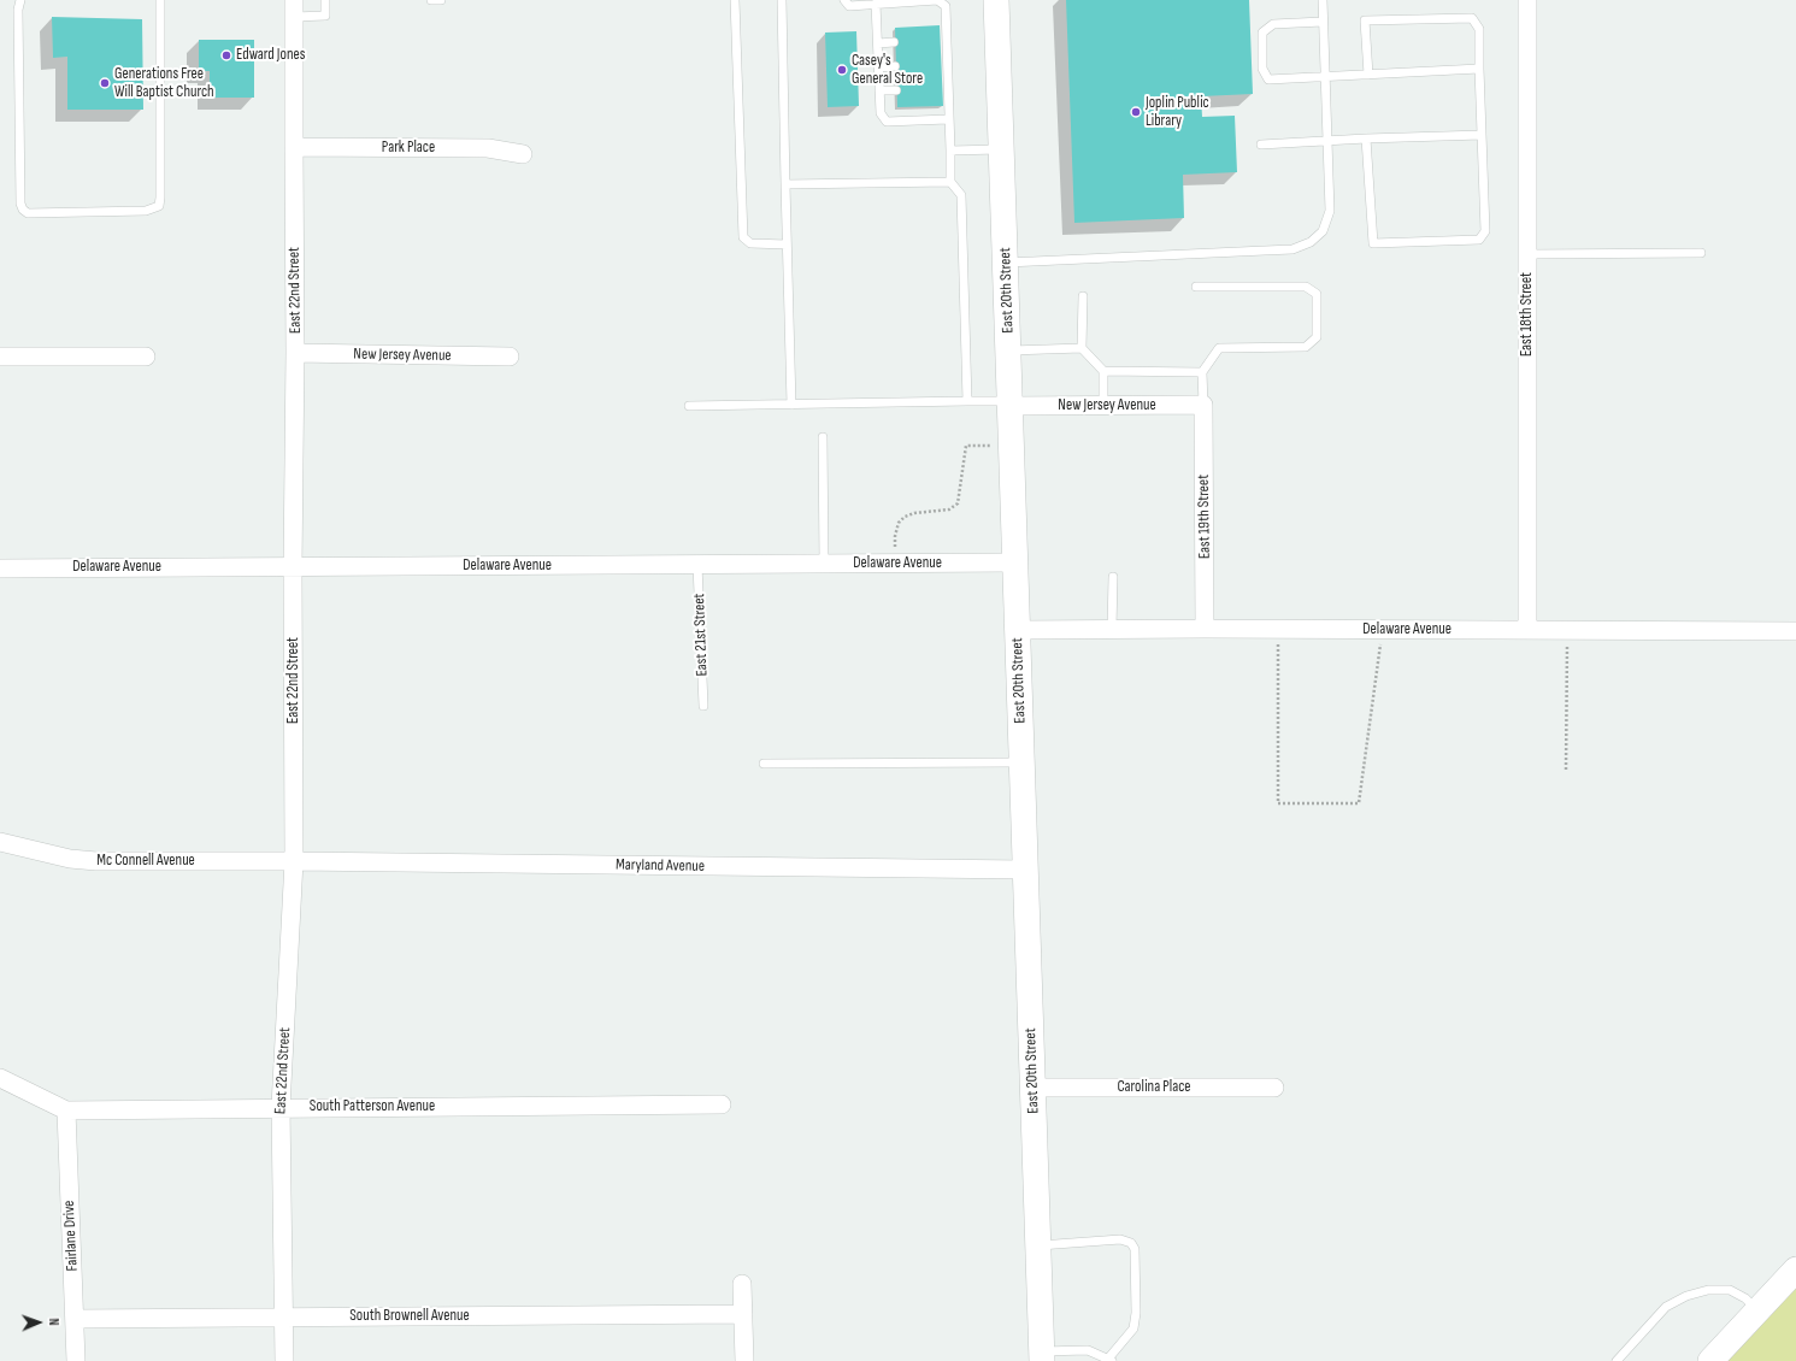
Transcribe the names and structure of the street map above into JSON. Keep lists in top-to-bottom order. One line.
{"streets":{"main road":["East 20th Street"],"street":["Park Place","East 22nd Street","East 18th Street","New Jersey Avenue","East 19th Street","Delaware Avenue","Mc Connell Avenue","Maryland Avenue","Carolina Place","South Patterson Avenue","Fairlane Drive","South Brownell Avenue"],"lane":["East 21st Street"]},"crossings":[["Park Place","East 22nd Street"],["East 22nd Street","New Jersey Avenue"],["East 22nd Street","Delaware Avenue"],["East 22nd Street","Mc Connell Avenue"],["East 22nd Street","Maryland Avenue"],["East 22nd Street","South Patterson Avenue"],["East 22nd Street","South Brownell Avenue"],["East 20th Street","New Jersey Avenue"],["East 20th Street","Delaware Avenue"],["East 20th Street","Maryland Avenue"],["East 20th Street","Carolina Place"],["East 18th Street","Delaware Avenue"],["New Jersey Avenue","East 19th Street"],["East 19th Street","Delaware Avenue"],["Delaware Avenue","East 21st Street"],["Mc Connell Avenue","Maryland Avenue"],["South Patterson Avenue","Fairlane Drive"],["Fairlane Drive","South Brownell Avenue"]],"places":["Edward Jones","Casey's General Store","Generations Free Will Baptist Church","Joplin Public Library"],"north":"right"}
